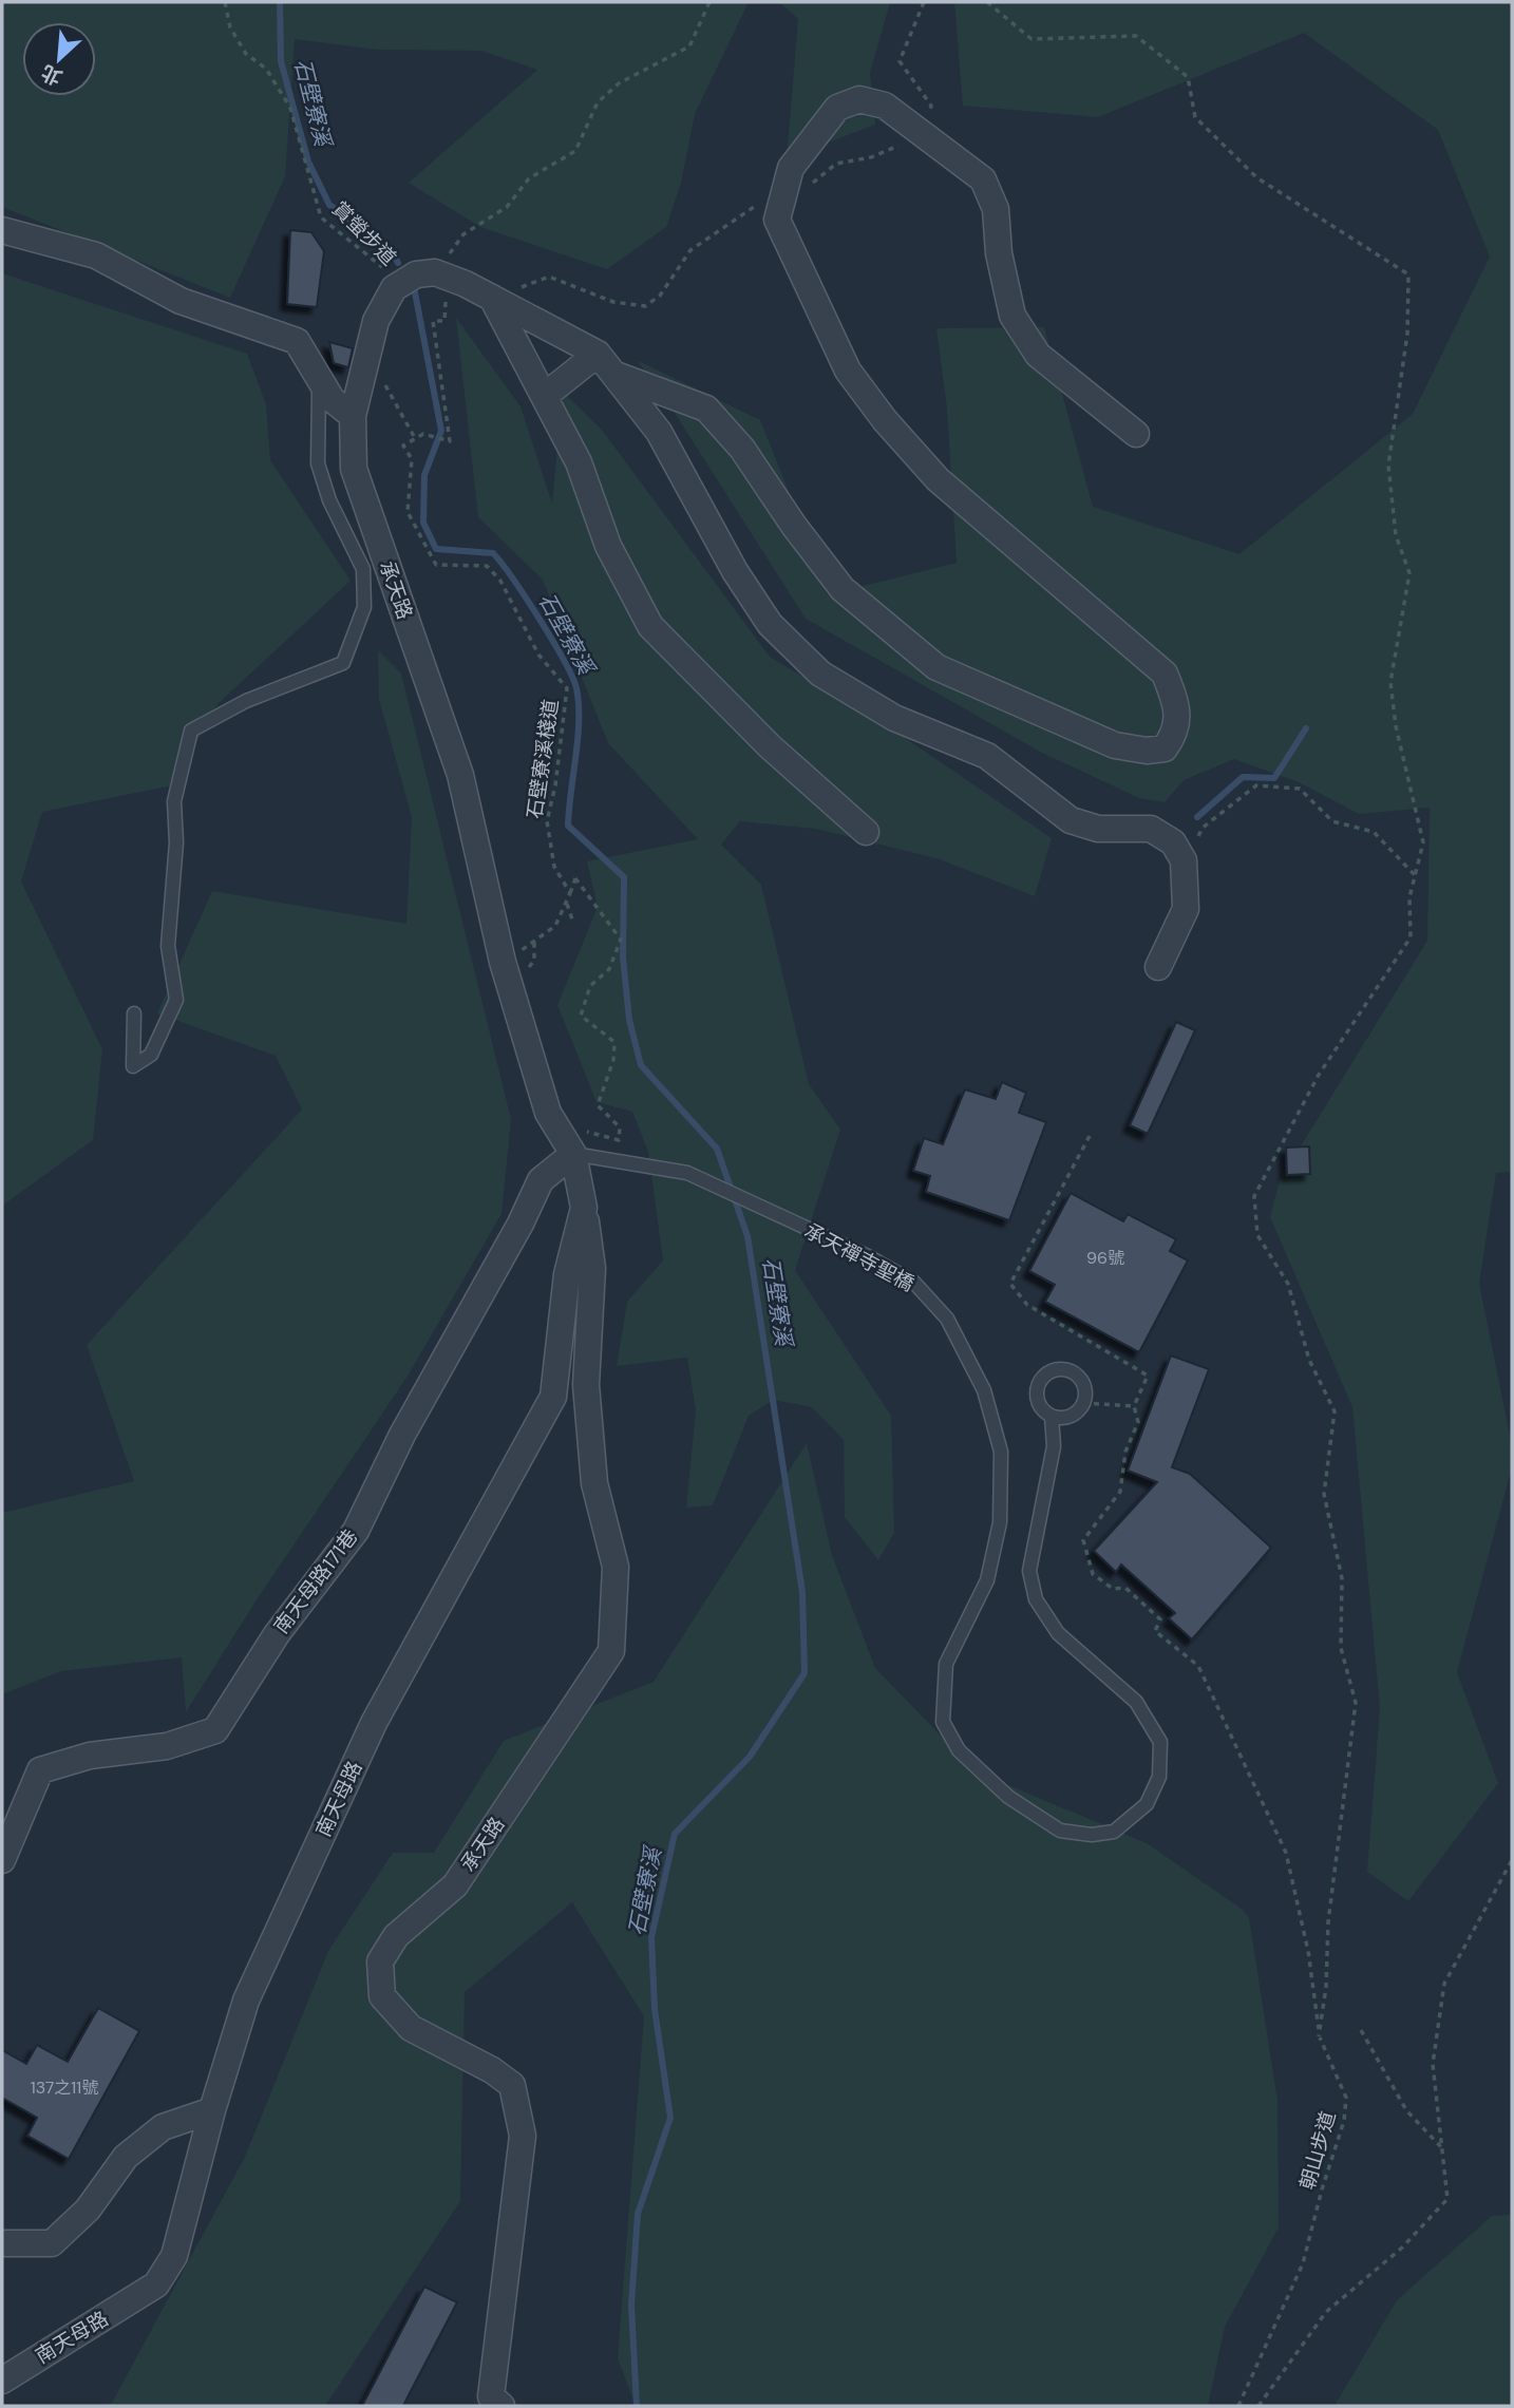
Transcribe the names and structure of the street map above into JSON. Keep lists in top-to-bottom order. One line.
{"streets":{"street":["承天路","南天母路171巷","南天母路"],"lane":["承天禪寺聖橋"],"path":["賞螢步道","石壁寮溪棧道","朝山步道"]},"crossings":[["賞螢步道","承天路"],["承天路","承天禪寺聖橋"],["承天路","南天母路171巷"],["承天路","南天母路"],["承天禪寺聖橋","南天母路171巷"],["承天禪寺聖橋","南天母路"],["南天母路171巷","南天母路"]],"water":["石壁寮溪"],"house_numbers":["96號","137之11號"],"north":"bottom left"}
